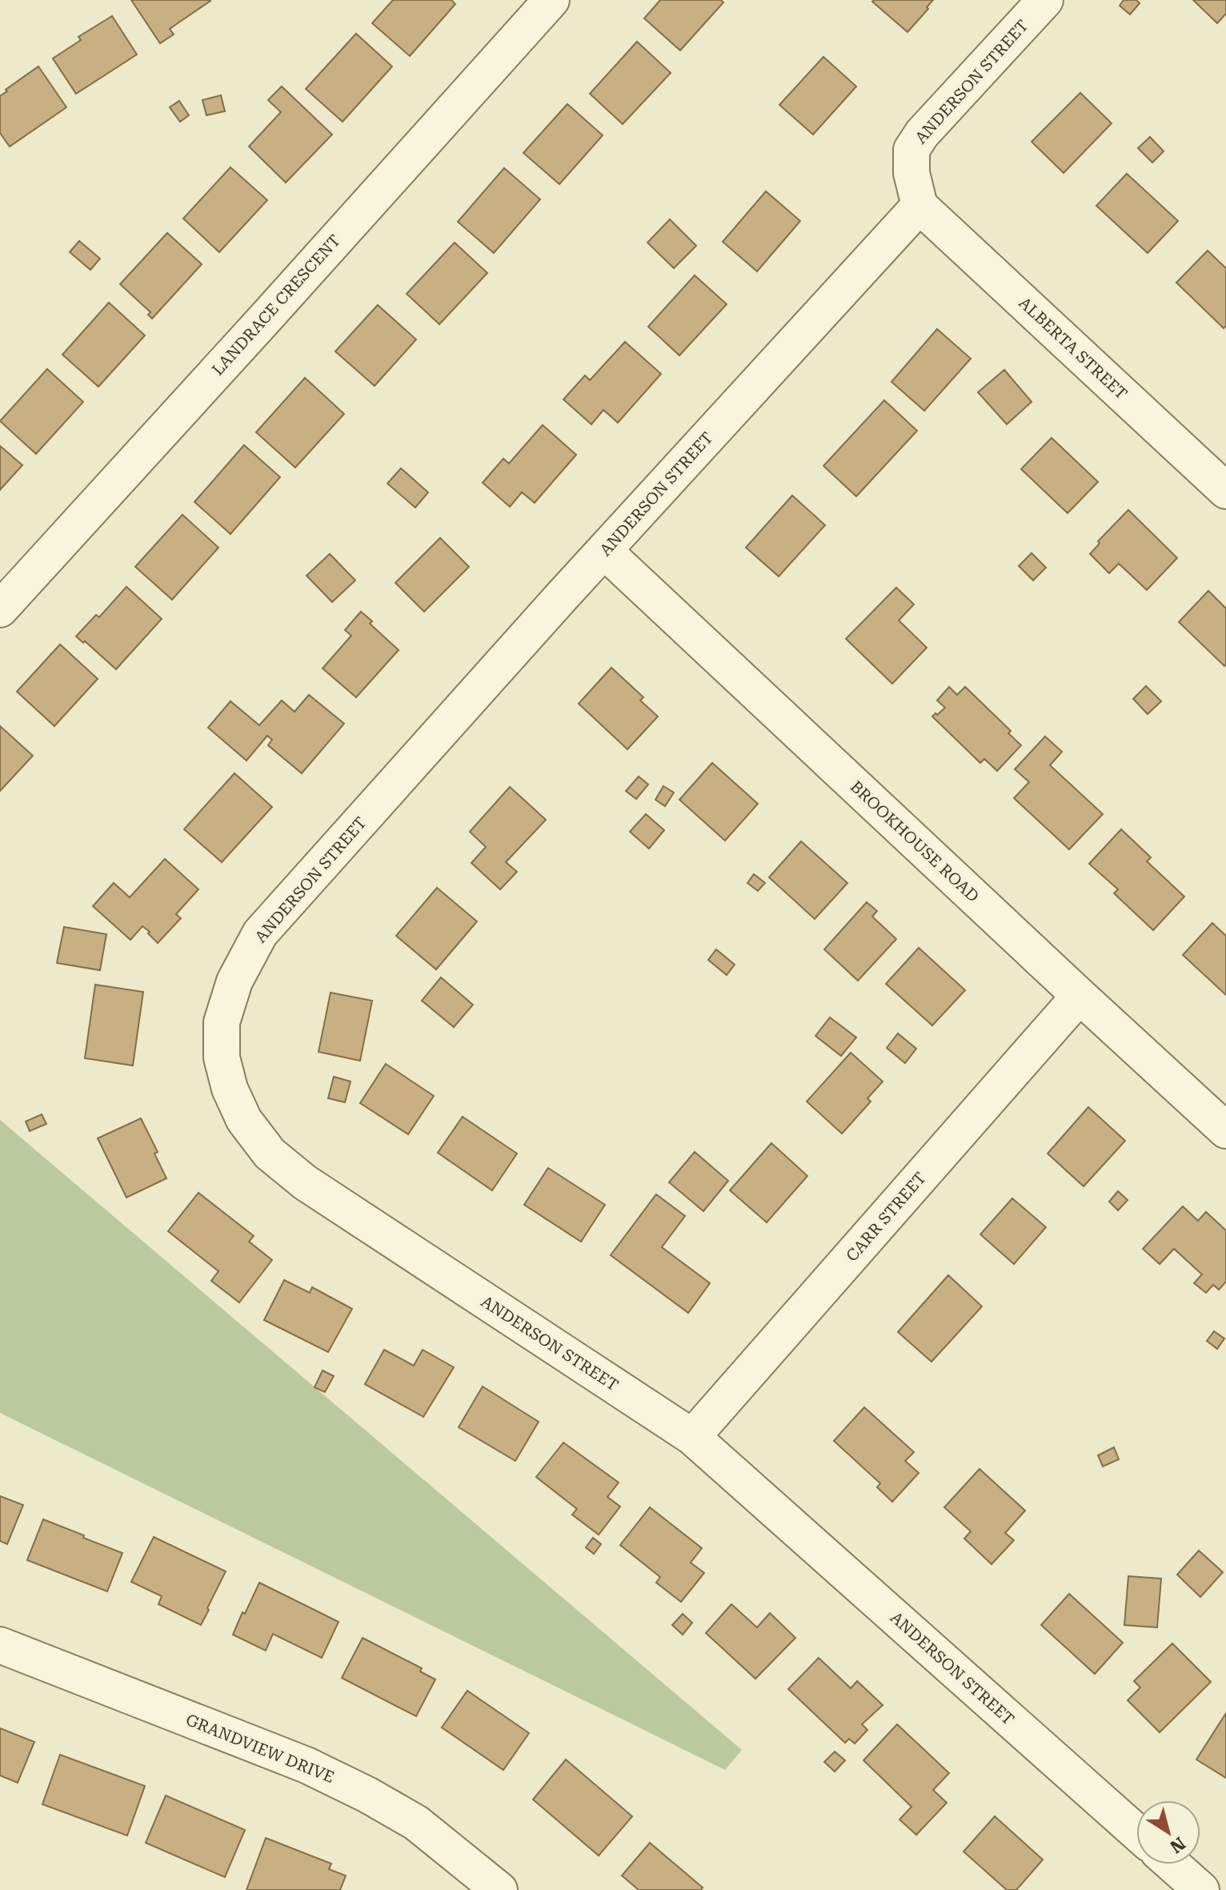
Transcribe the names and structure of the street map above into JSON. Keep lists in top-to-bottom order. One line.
{"streets":{"street":["ANDERSON STREET","LANDRACE CRESCENT","ALBERTA STREET","BROOKHOUSE ROAD","CARR STREET","GRANDVIEW DRIVE"]},"crossings":[["ANDERSON STREET","ALBERTA STREET"],["ANDERSON STREET","BROOKHOUSE ROAD"],["ANDERSON STREET","CARR STREET"],["BROOKHOUSE ROAD","CARR STREET"]],"north":"bottom right"}
